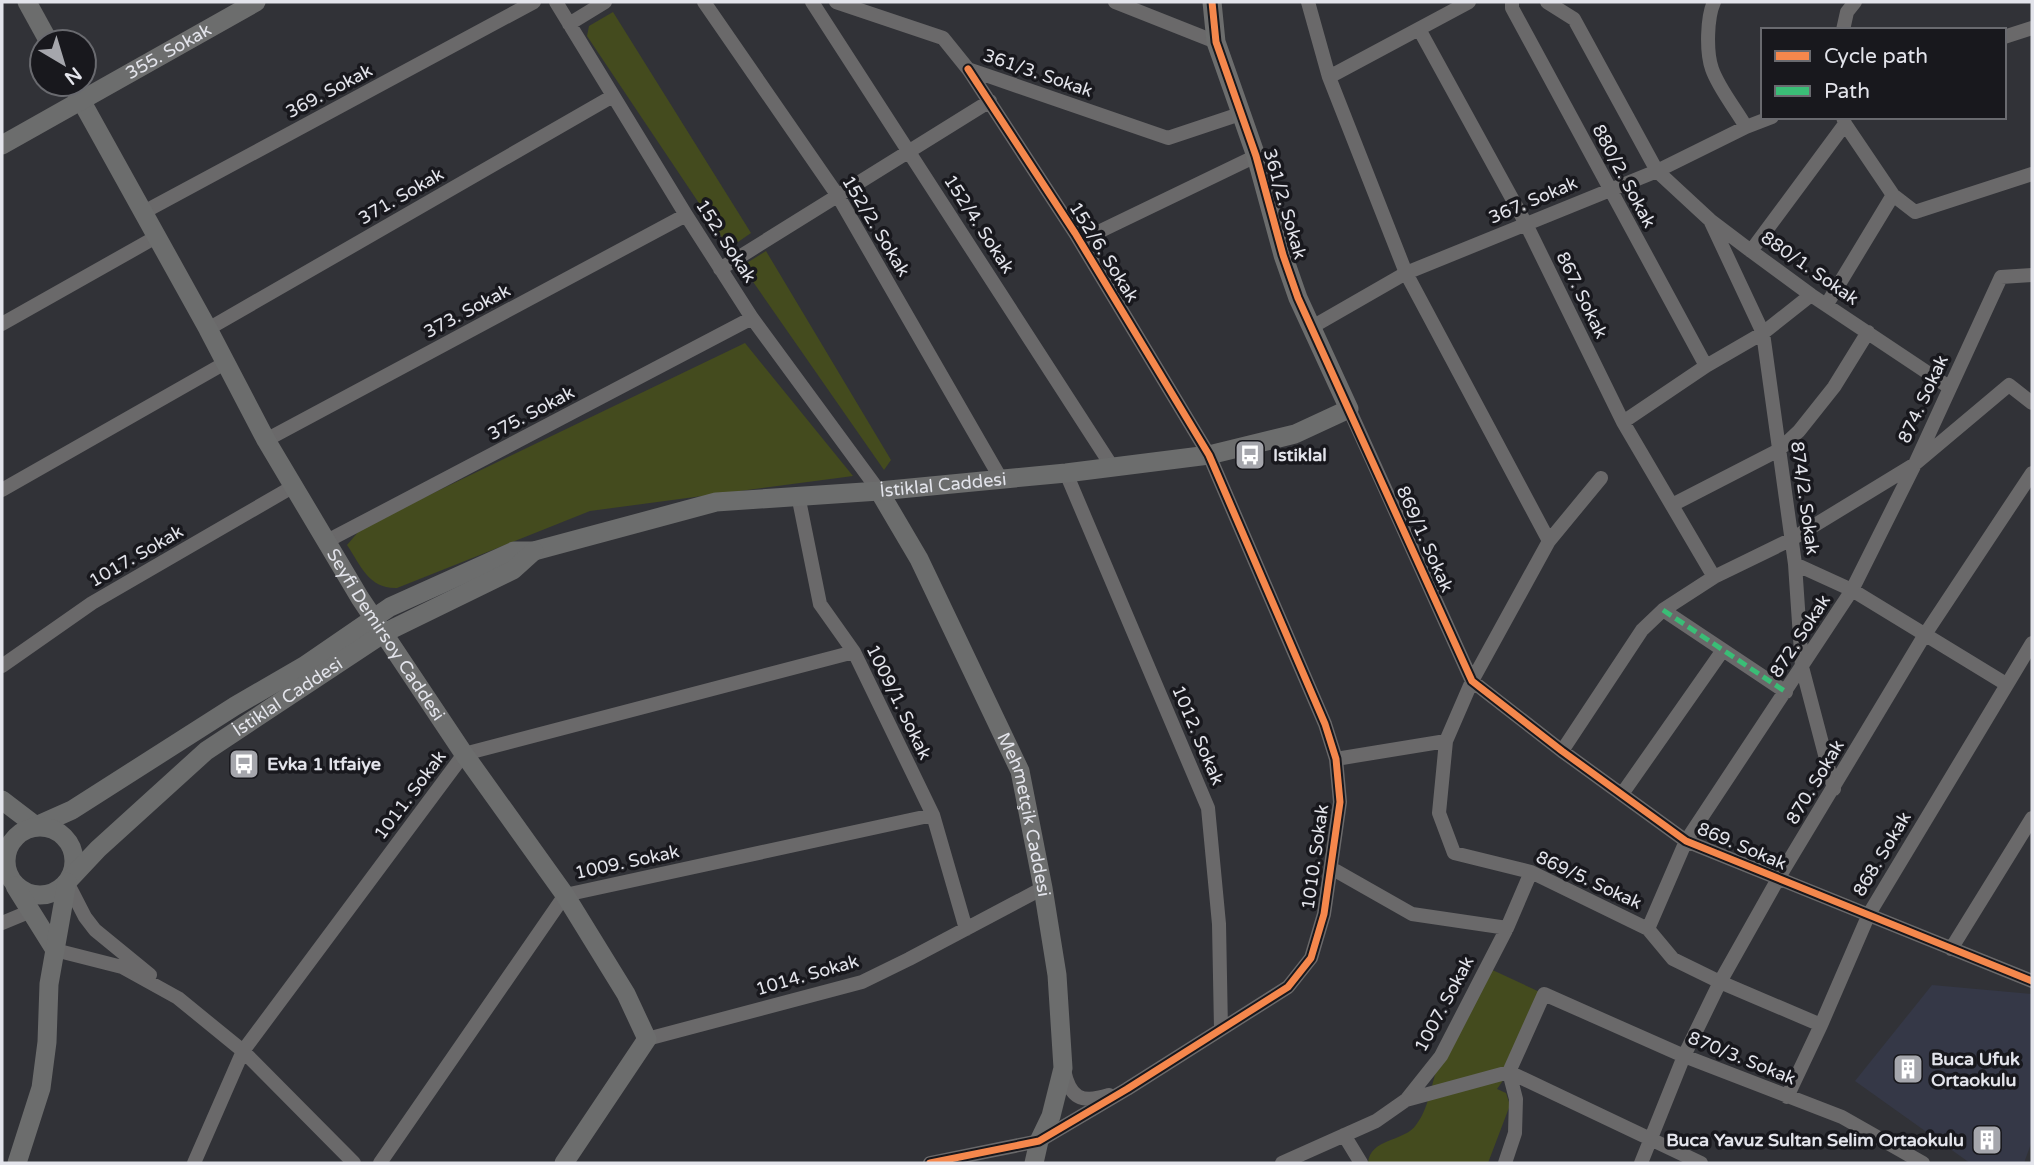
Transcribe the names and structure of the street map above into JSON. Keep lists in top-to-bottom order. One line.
{"streets":{"main road":["355. Sokak","361/2. Sokak","İstiklal Caddesi","Seyfi Demirsoy Caddesi","Mehmetçik Caddesi"],"street":["361/3. Sokak","369. Sokak","880/2. Sokak","371. Sokak","367. Sokak","152/4. Sokak","152/2. Sokak","152. Sokak","152/6. Sokak","880/1. Sokak","867. Sokak","373. Sokak","874. Sokak","375. Sokak","874/2. Sokak","869/1. Sokak","1017. Sokak","872. Sokak","1009/1. Sokak","1012. Sokak","870. Sokak","1011. Sokak","869. Sokak","868. Sokak","1010. Sokak","1009. Sokak","869/5. Sokak","1014. Sokak","1007. Sokak","870/3. Sokak"]},"crossings":[["361/3. Sokak","361/2. Sokak"],["361/3. Sokak","152/6. Sokak"],["369. Sokak","Seyfi Demirsoy Caddesi"],["880/2. Sokak","367. Sokak"],["371. Sokak","152. Sokak"],["371. Sokak","Seyfi Demirsoy Caddesi"],["367. Sokak","361/2. Sokak"],["367. Sokak","880/1. Sokak"],["367. Sokak","867. Sokak"],["361/2. Sokak","İstiklal Caddesi"],["361/2. Sokak","869/1. Sokak"],["152/4. Sokak","İstiklal Caddesi"],["152/2. Sokak","İstiklal Caddesi"],["152. Sokak","373. Sokak"],["152. Sokak","375. Sokak"],["152. Sokak","İstiklal Caddesi"],["152. Sokak","Mehmetçik Caddesi"],["152/6. Sokak","İstiklal Caddesi"],["152/6. Sokak","1010. Sokak"],["880/1. Sokak","874. Sokak"],["880/1. Sokak","874/2. Sokak"],["867. Sokak","874. Sokak"],["373. Sokak","Seyfi Demirsoy Caddesi"],["874. Sokak","874/2. Sokak"],["874. Sokak","872. Sokak"],["874. Sokak","869. Sokak"],["375. Sokak","Seyfi Demirsoy Caddesi"],["İstiklal Caddesi","869/1. Sokak"],["İstiklal Caddesi","Seyfi Demirsoy Caddesi"],["İstiklal Caddesi","1009/1. Sokak"],["İstiklal Caddesi","1012. Sokak"],["İstiklal Caddesi","Mehmetçik Caddesi"],["İstiklal Caddesi","1010. Sokak"],["874/2. Sokak","872. Sokak"],["874/2. Sokak","870. Sokak"],["869/1. Sokak","869. Sokak"],["869/1. Sokak","869/5. Sokak"],["1017. Sokak","Seyfi Demirsoy Caddesi"],["Seyfi Demirsoy Caddesi","1011. Sokak"],["Seyfi Demirsoy Caddesi","1009. Sokak"],["Seyfi Demirsoy Caddesi","1014. Sokak"],["872. Sokak","869. Sokak"],["872. Sokak","869/5. Sokak"],["1009/1. Sokak","1011. Sokak"],["1009/1. Sokak","1009. Sokak"],["1009/1. Sokak","1014. Sokak"],["1012. Sokak","1010. Sokak"],["870. Sokak","869. Sokak"],["870. Sokak","869/5. Sokak"],["870. Sokak","870/3. Sokak"],["Mehmetçik Caddesi","1010. Sokak"],["Mehmetçik Caddesi","1014. Sokak"],["869. Sokak","868. Sokak"],["869. Sokak","869/5. Sokak"],["868. Sokak","869/5. Sokak"],["868. Sokak","870/3. Sokak"],["869/5. Sokak","1007. Sokak"]],"places":{"bus stop":["Istiklal","Evka 1 Itfaiye"],"building":["Buca Ufuk Ortaokulu","Buca Yavuz Sultan Selim Ortaokulu"]},"legend":["Cycle path","Path"],"north":"bottom right"}
